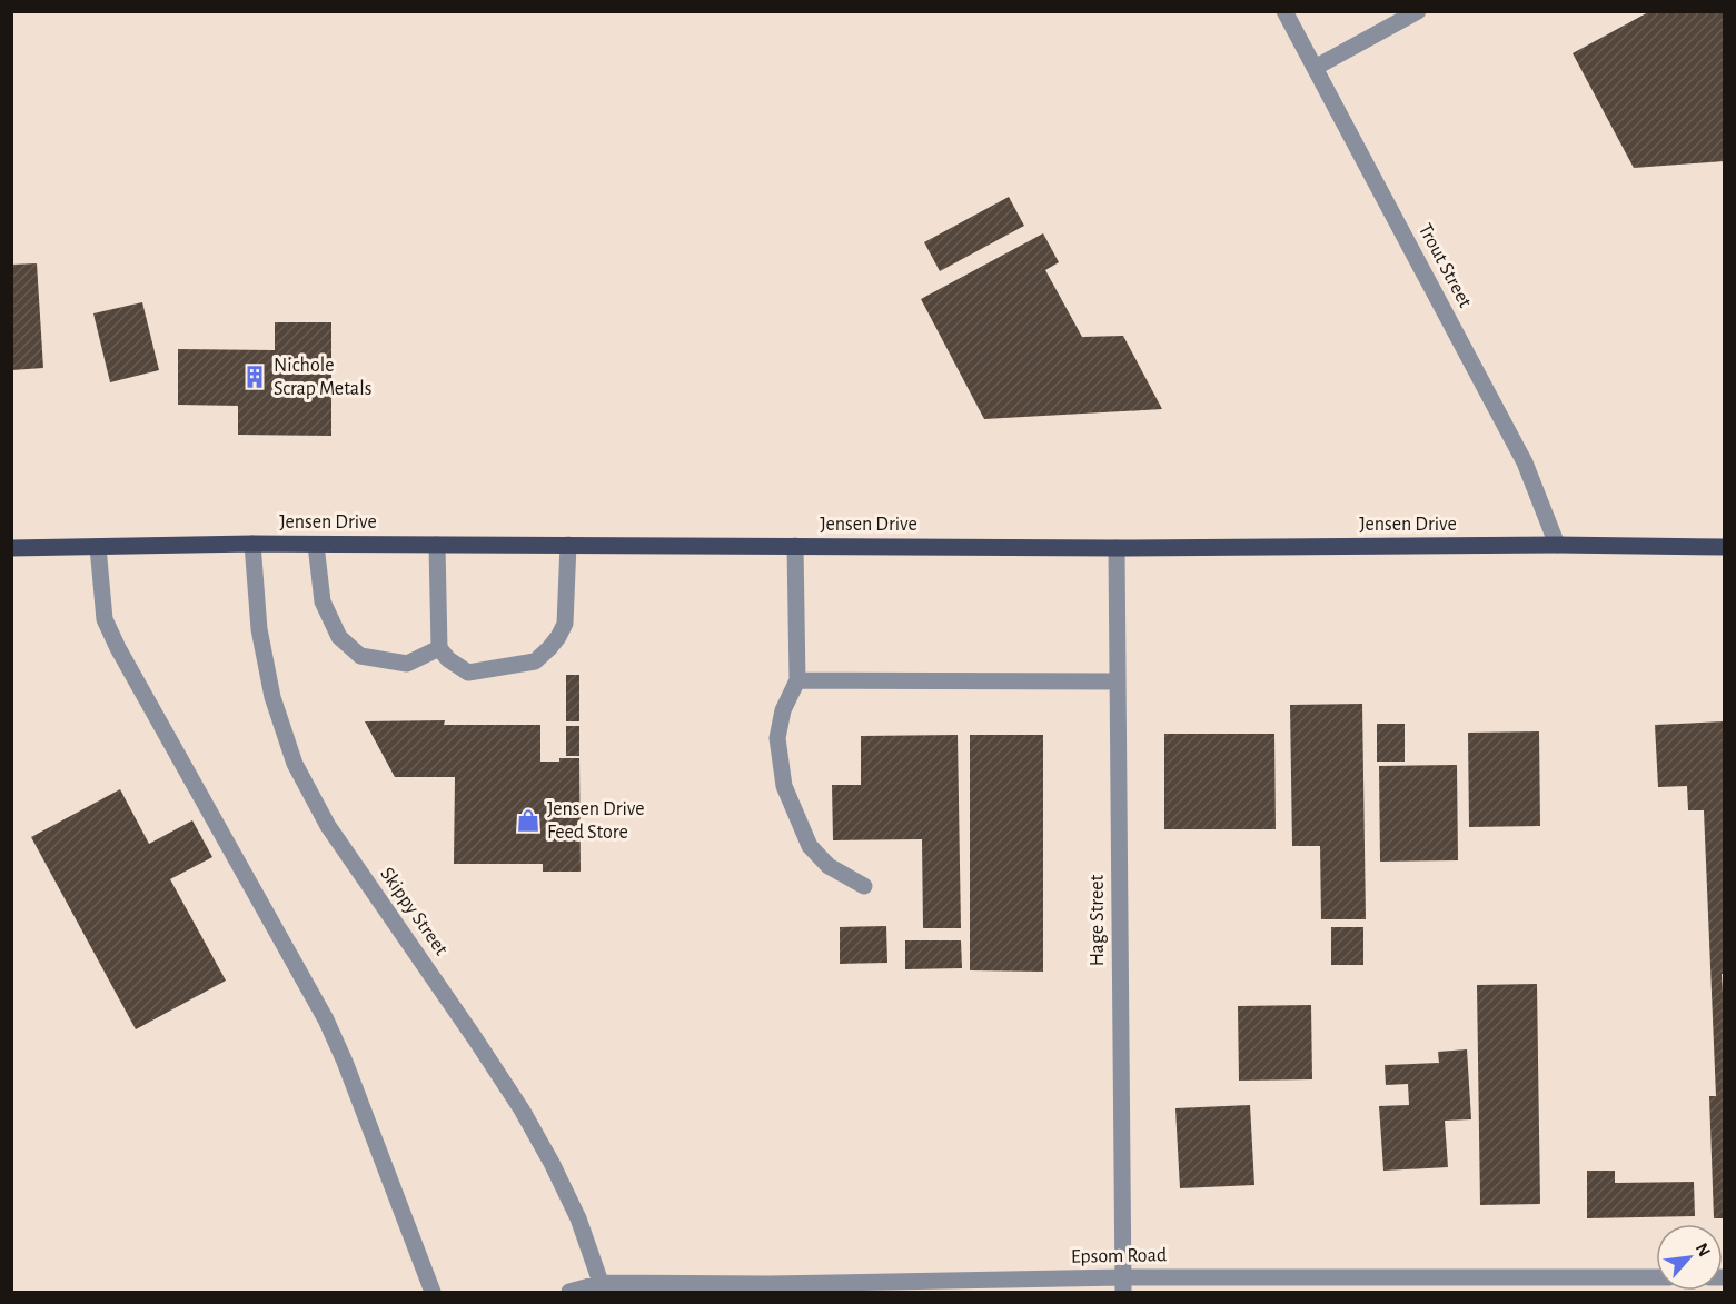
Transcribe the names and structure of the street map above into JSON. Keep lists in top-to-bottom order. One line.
{"streets":{"main road":["Jensen Drive"],"street":["Trout Street","Skippy Street","Hage Street","Epsom Road"]},"crossings":[["Trout Street","Jensen Drive"],["Jensen Drive","Skippy Street"],["Jensen Drive","Hage Street"],["Skippy Street","Epsom Road"],["Hage Street","Epsom Road"]],"places":{"building":["Nichole Scrap Metals"],"shop":["Jensen Drive Feed Store"]},"north":"top right"}
